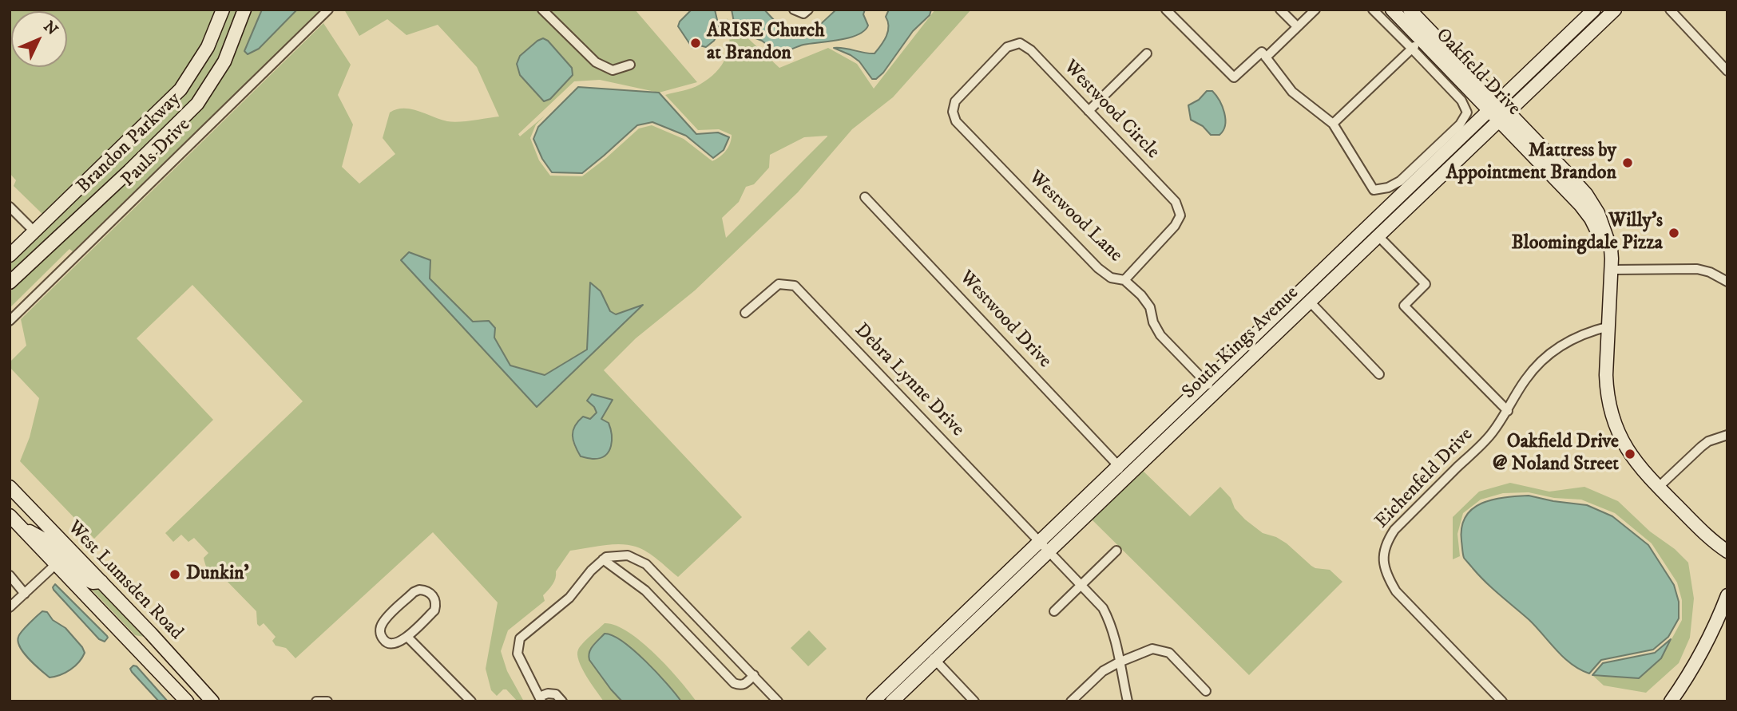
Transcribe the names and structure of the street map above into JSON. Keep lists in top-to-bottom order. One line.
{"streets":{"main road":["Oakfield Drive","Brandon Parkway","South Kings Avenue","West Lumsden Road"],"street":["Westwood Circle","Pauls Drive","Westwood Lane","Westwood Drive","Debra Lynne Drive","Eichenfeld Drive"]},"crossings":[["Oakfield Drive","South Kings Avenue"],["Oakfield Drive","Eichenfeld Drive"],["Westwood Circle","Westwood Lane"],["Westwood Lane","South Kings Avenue"],["Westwood Drive","South Kings Avenue"],["South Kings Avenue","Debra Lynne Drive"]],"places":["ARISE Church at Brandon","Mattress by Appointment Brandon","Willy's Bloomingdale Pizza","Oakfield Drive @ Noland Street","Dunkin'"],"north":"top right"}
